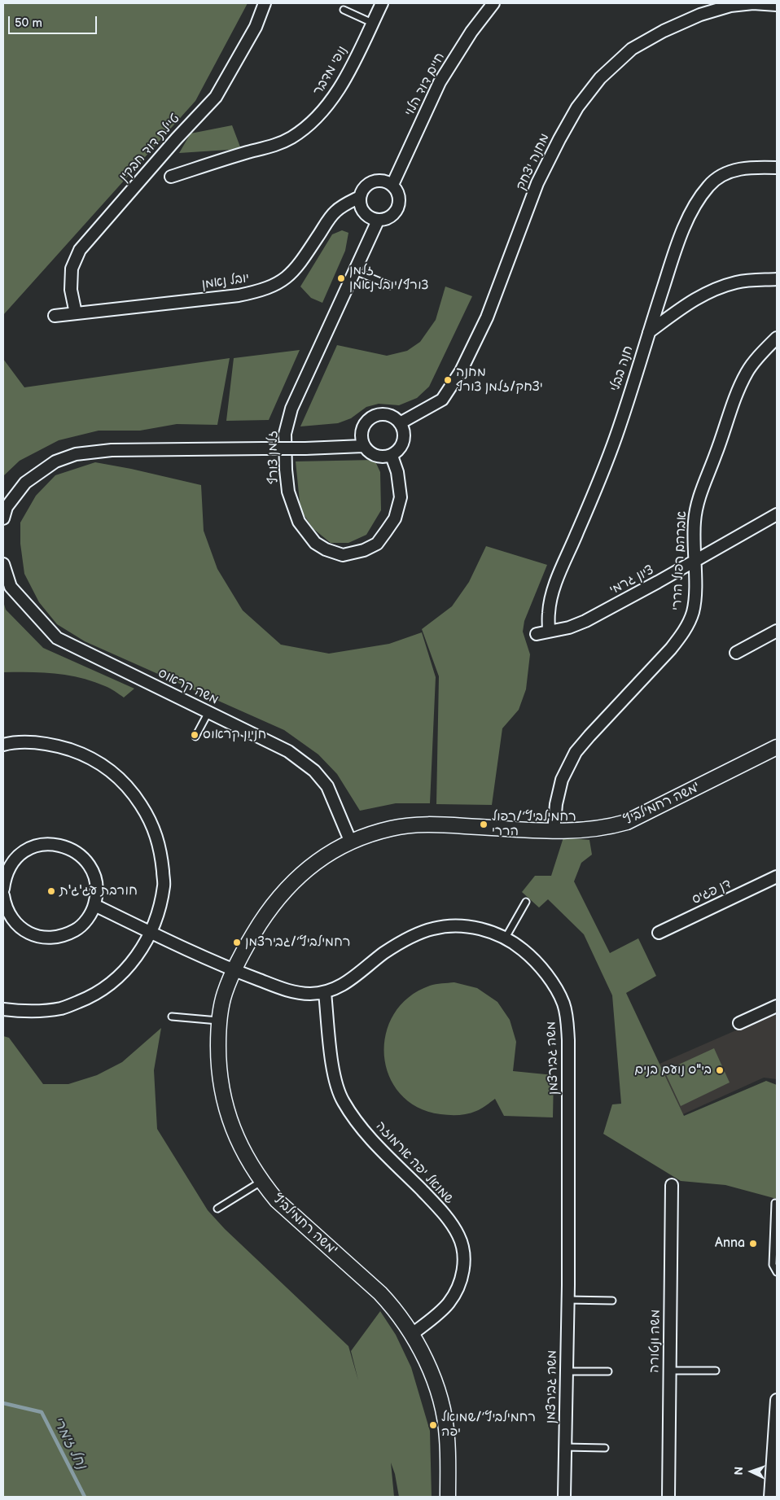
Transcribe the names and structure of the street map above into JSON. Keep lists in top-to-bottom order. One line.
{"streets":{"street":["נופי מדבר","חיים דוד הלוי","טיילת דוד חבקין","מחנה יצחק","יובל נאמן","חנה בבלי","זלמן צורף","אברהם רפול הררי","ציון גרמי","משה קראוס","משה רחמילביץ'","דן פגיס","משה גבירצמן","שמואל יפה ארמוזה","משה ונטורה"]},"crossings":[["חיים דוד הלוי","יובל נאמן"],["חיים דוד הלוי","זלמן צורף"],["טיילת דוד חבקין","יובל נאמן"],["מחנה יצחק","זלמן צורף"],["יובל נאמן","זלמן צורף"],["חנה בבלי","ציון גרמי"],["אברהם רפול הררי","ציון גרמי"],["אברהם רפול הררי","משה רחמילביץ'"],["משה קראוס","משה רחמילביץ'"],["משה רחמילביץ'","משה גבירצמן"],["משה רחמילביץ'","שמואל יפה ארמוזה"],["משה גבירצמן","שמואל יפה ארמוזה"]],"water":["נחל זימרי"],"places":["זלמן צורף/יובל נאמן","מחנה יצחק/זלמן צורף","חניון קראוס","רחמילביץ׳/רפול הררי","חורבת עג'ג'ת","רחמילביץ׳/גבירצמן","בי\"ס נועם בנים","Anna","רחמילביץ׳/שמואל יפה"],"scale_bar":"50 m","north":"left"}
